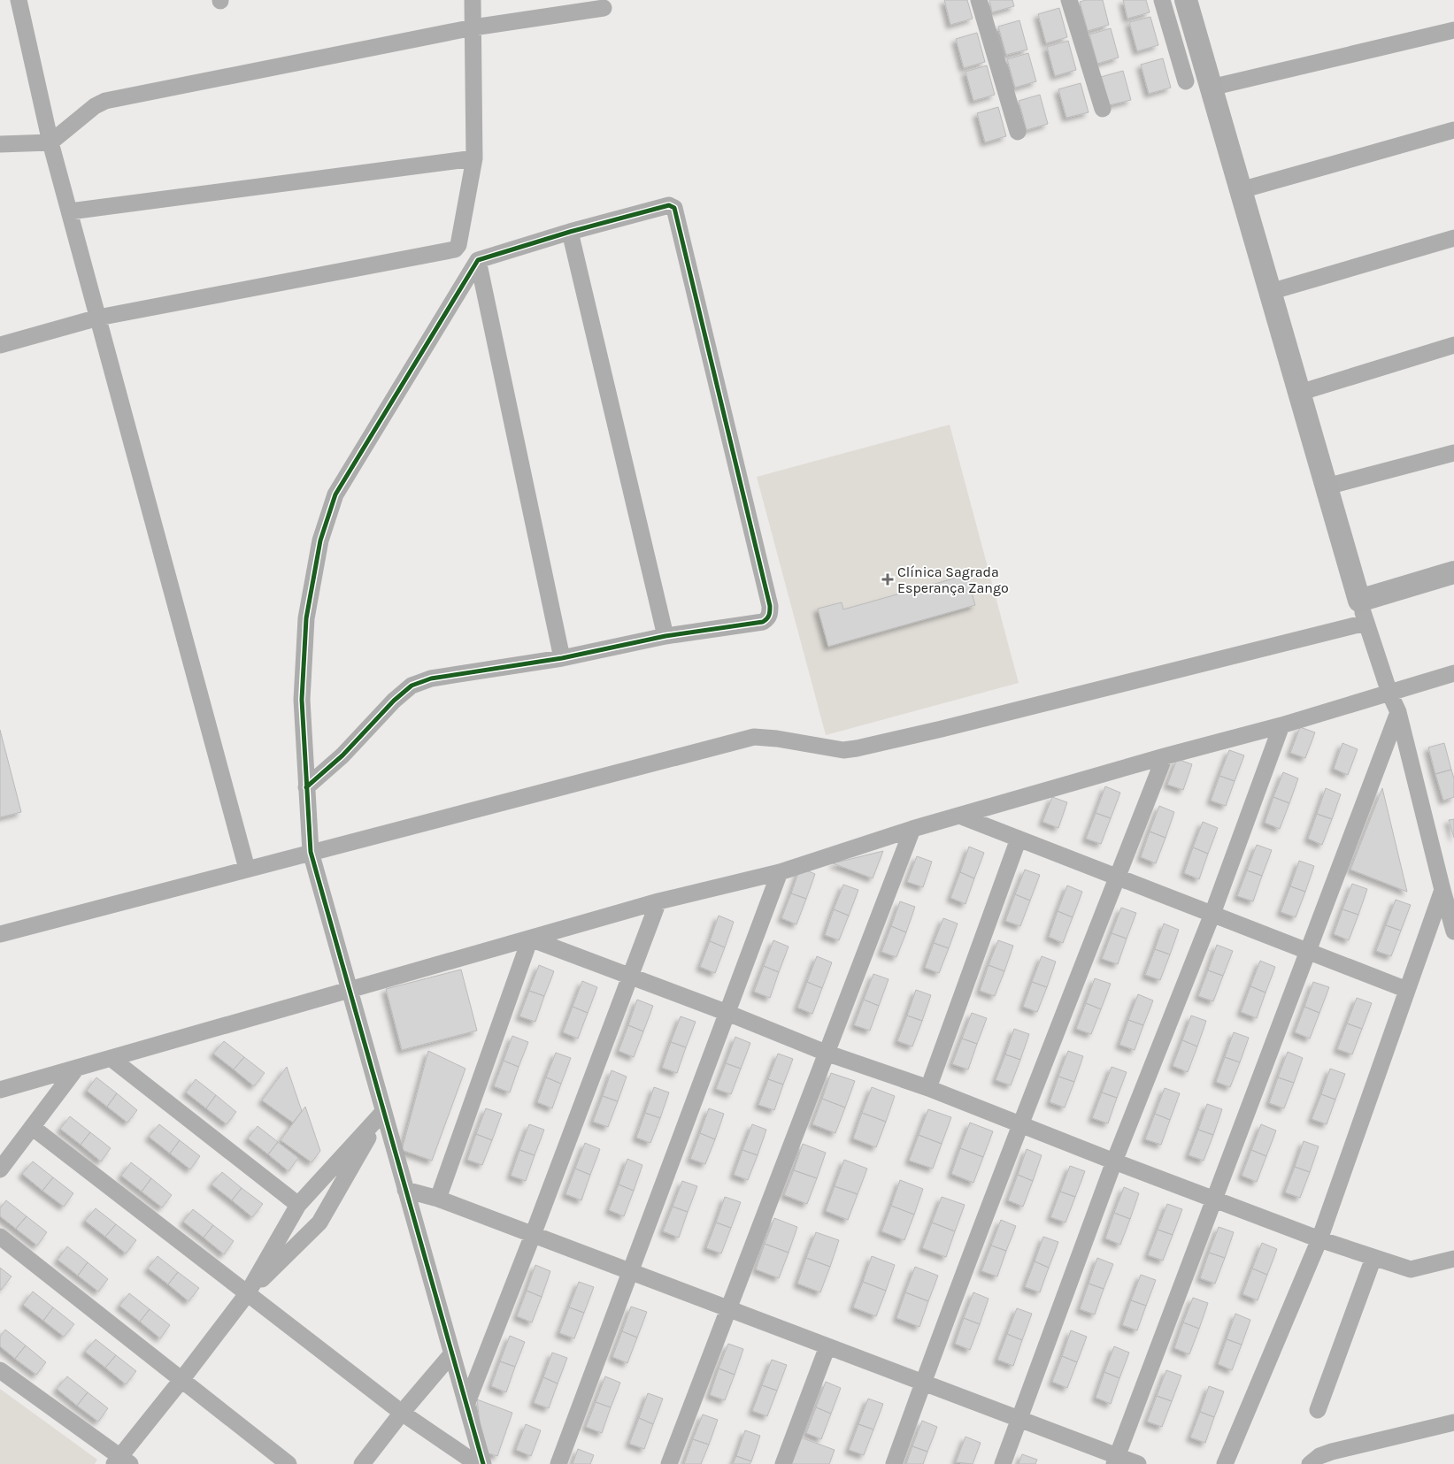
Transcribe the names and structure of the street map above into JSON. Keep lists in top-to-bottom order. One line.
{"places":{"health":["Clínica Sagrada Esperança Zango"]}}
